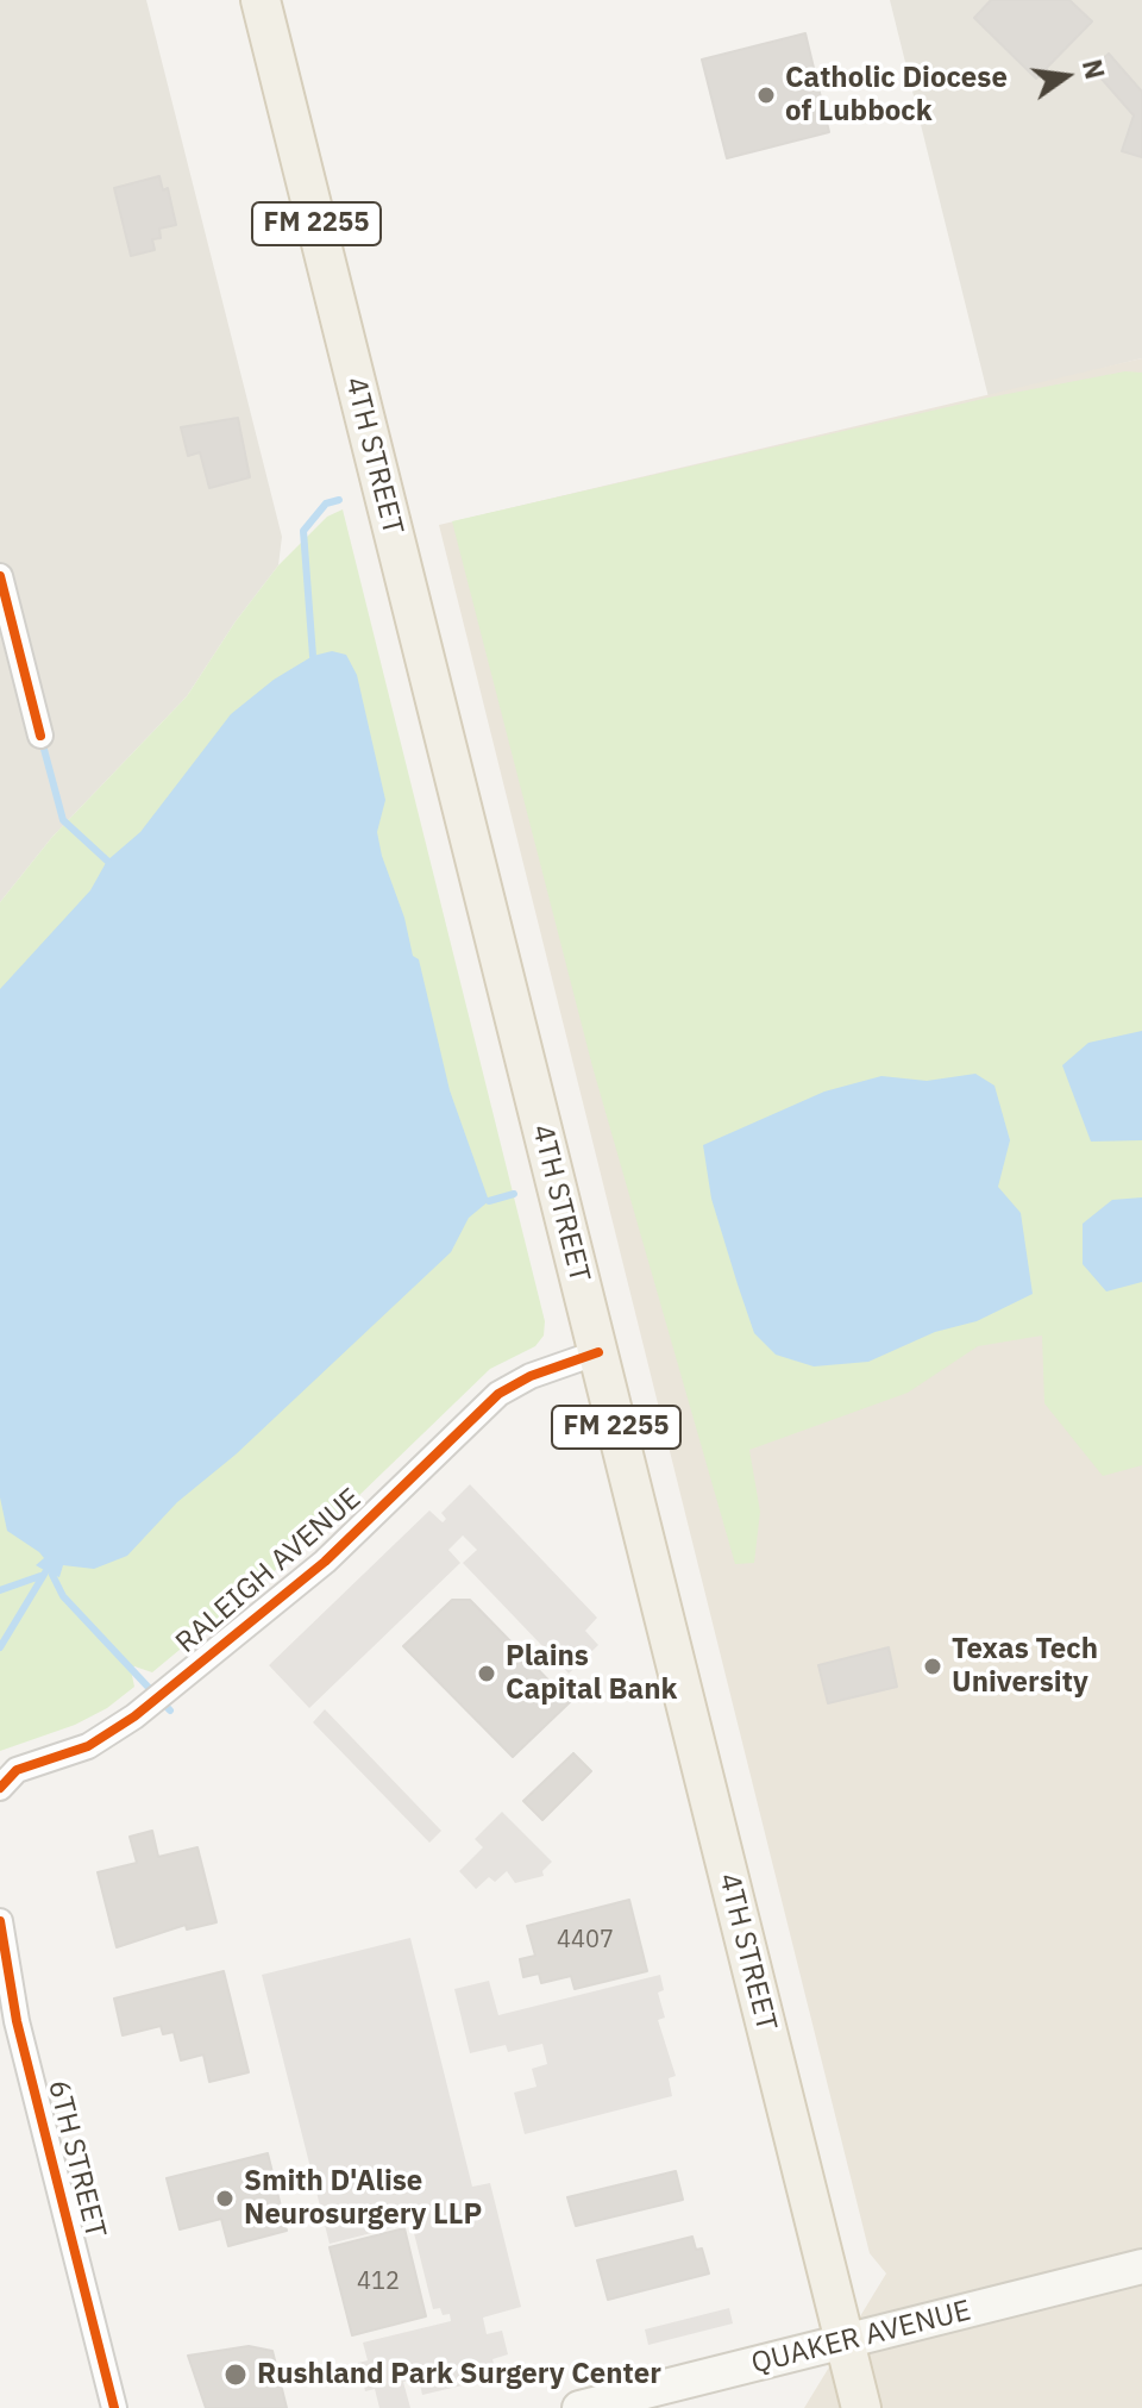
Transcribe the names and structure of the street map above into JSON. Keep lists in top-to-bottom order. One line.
{"streets":{"main road":["FM 2255","4TH STREET","QUAKER AVENUE"],"street":["RALEIGH AVENUE","6TH STREET"]},"crossings":[["4TH STREET","RALEIGH AVENUE"],["4TH STREET","QUAKER AVENUE"]],"places":["Catholic Diocese of Lubbock","Texas Tech University","Plains Capital Bank","Smith D'Alise Neurosurgery LLP","Rushland Park Surgery Center"],"house_numbers":["4407","412"],"north":"right"}
